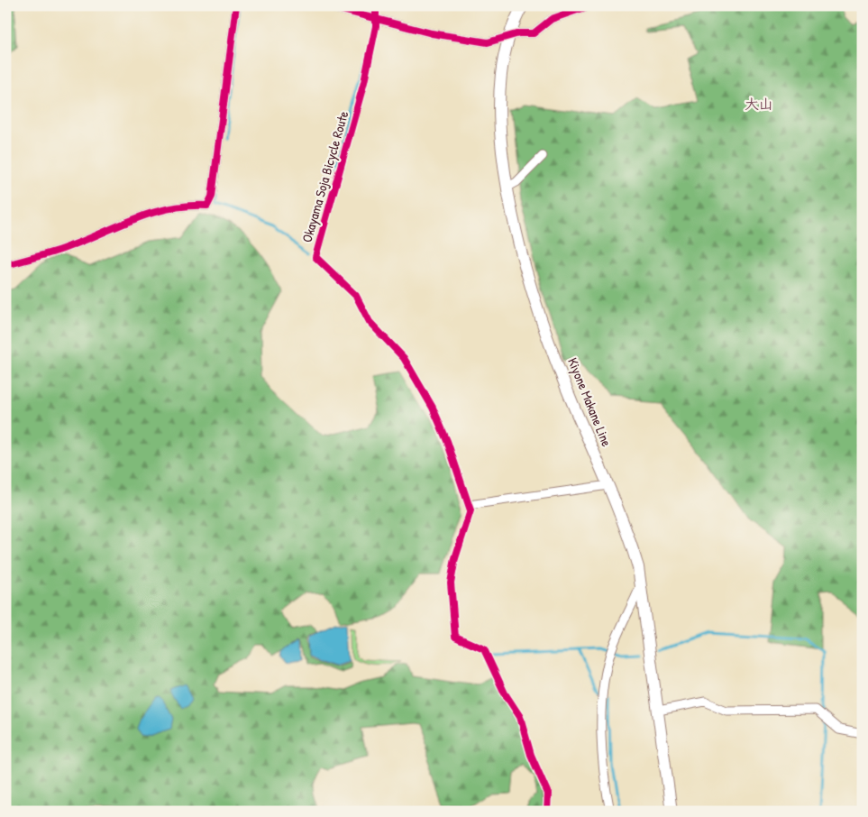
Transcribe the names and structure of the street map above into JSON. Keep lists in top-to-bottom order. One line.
{"streets":{"main road":["Kiyone Makane Line"],"cycle path":["Okayama Soja Bicycle Route"]},"districts":["大山"]}
